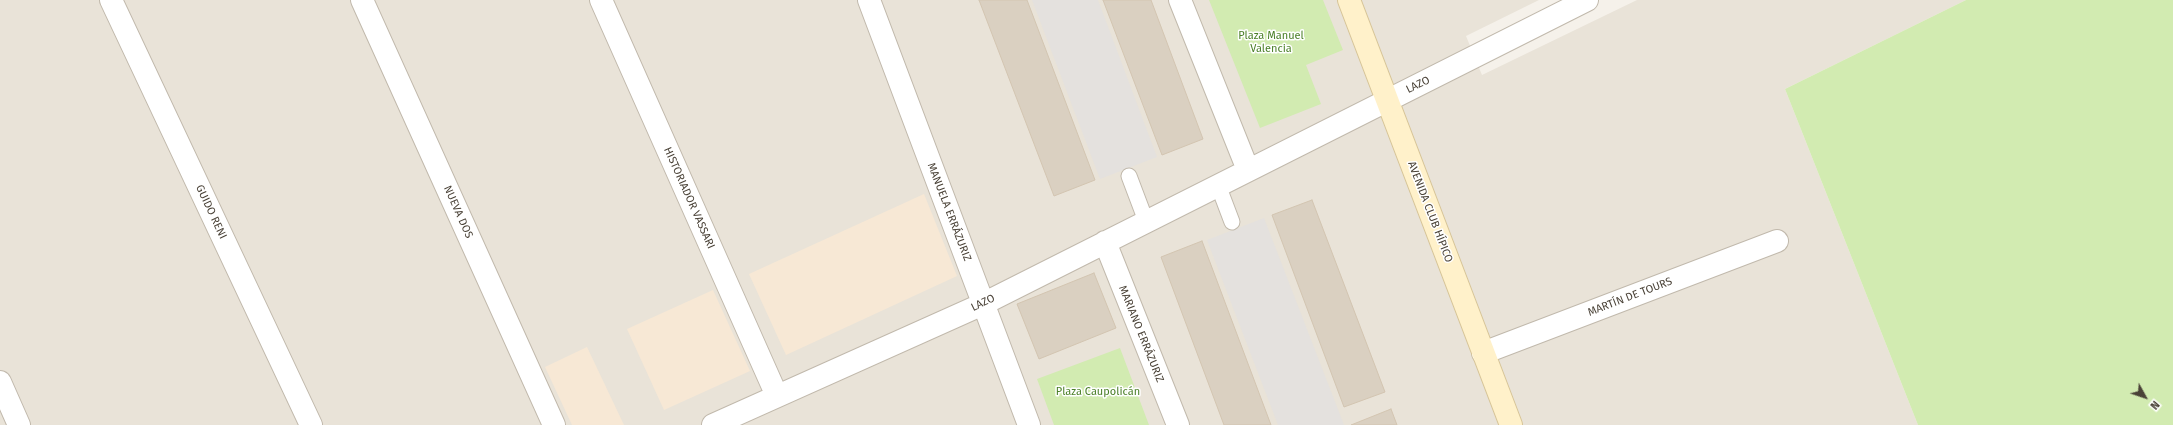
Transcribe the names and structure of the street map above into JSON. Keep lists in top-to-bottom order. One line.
{"streets":{"main road":["AVENIDA CLUB HÍPICO"],"street":["LAZO","HISTORIADOR VASSARI","GUIDO RENI","NUEVA DOS","MANUELA ERRÁZURIZ","MARTÍN DE TOURS","MARIANO ERRÁZURIZ"]},"crossings":[["LAZO","HISTORIADOR VASSARI"],["LAZO","MANUELA ERRÁZURIZ"],["LAZO","AVENIDA CLUB HÍPICO"],["LAZO","MARIANO ERRÁZURIZ"],["AVENIDA CLUB HÍPICO","MARTÍN DE TOURS"]],"parks":["Plaza Manuel Valencia","Plaza Caupolicán"],"north":"bottom right"}
